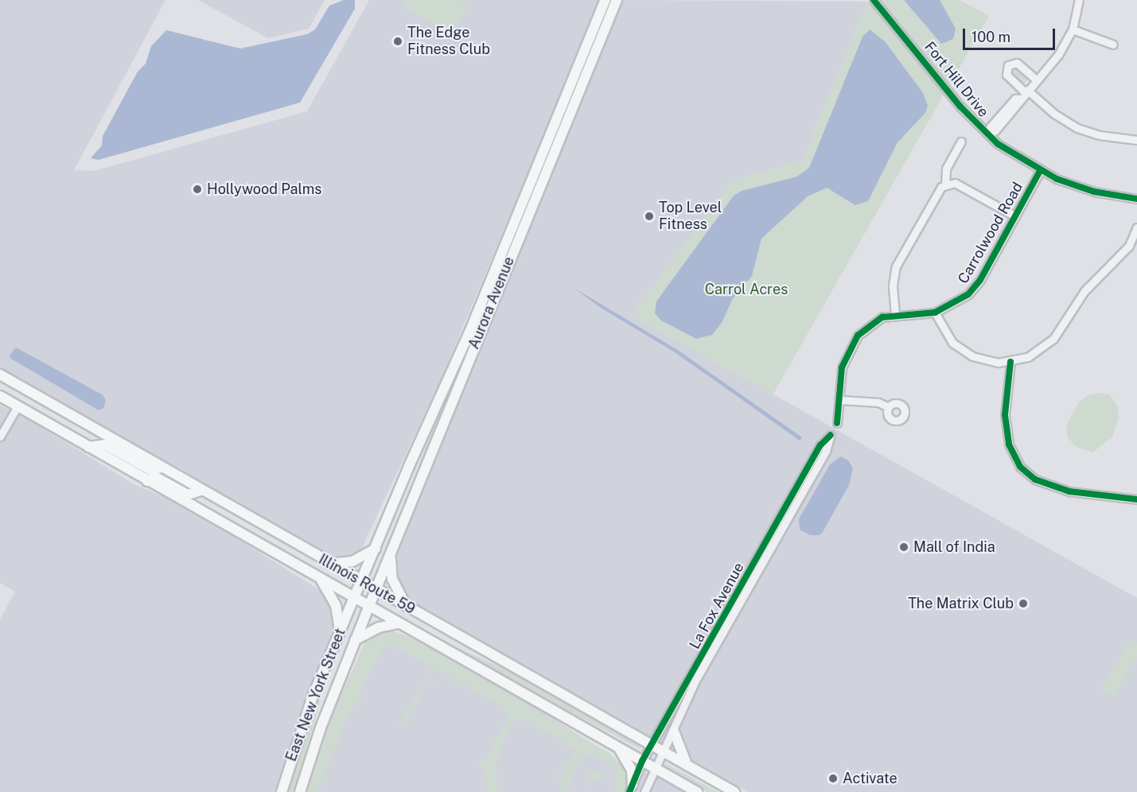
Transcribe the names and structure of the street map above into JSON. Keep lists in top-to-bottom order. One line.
{"streets":{"main road":["Aurora Avenue","Illinois Route 59","East New York Street"],"street":["Fort Hill Drive","Carrolwood Road","La Fox Avenue"]},"crossings":[["Fort Hill Drive","Carrolwood Road"],["Aurora Avenue","Illinois Route 59"],["Aurora Avenue","East New York Street"],["Illinois Route 59","La Fox Avenue"],["Illinois Route 59","East New York Street"]],"parks":["Carrol Acres"],"places":["The Edge Fitness Club","Hollywood Palms","Top Level Fitness","Mall of India","The Matrix Club","Activate"],"scale_bar":"100 m"}
